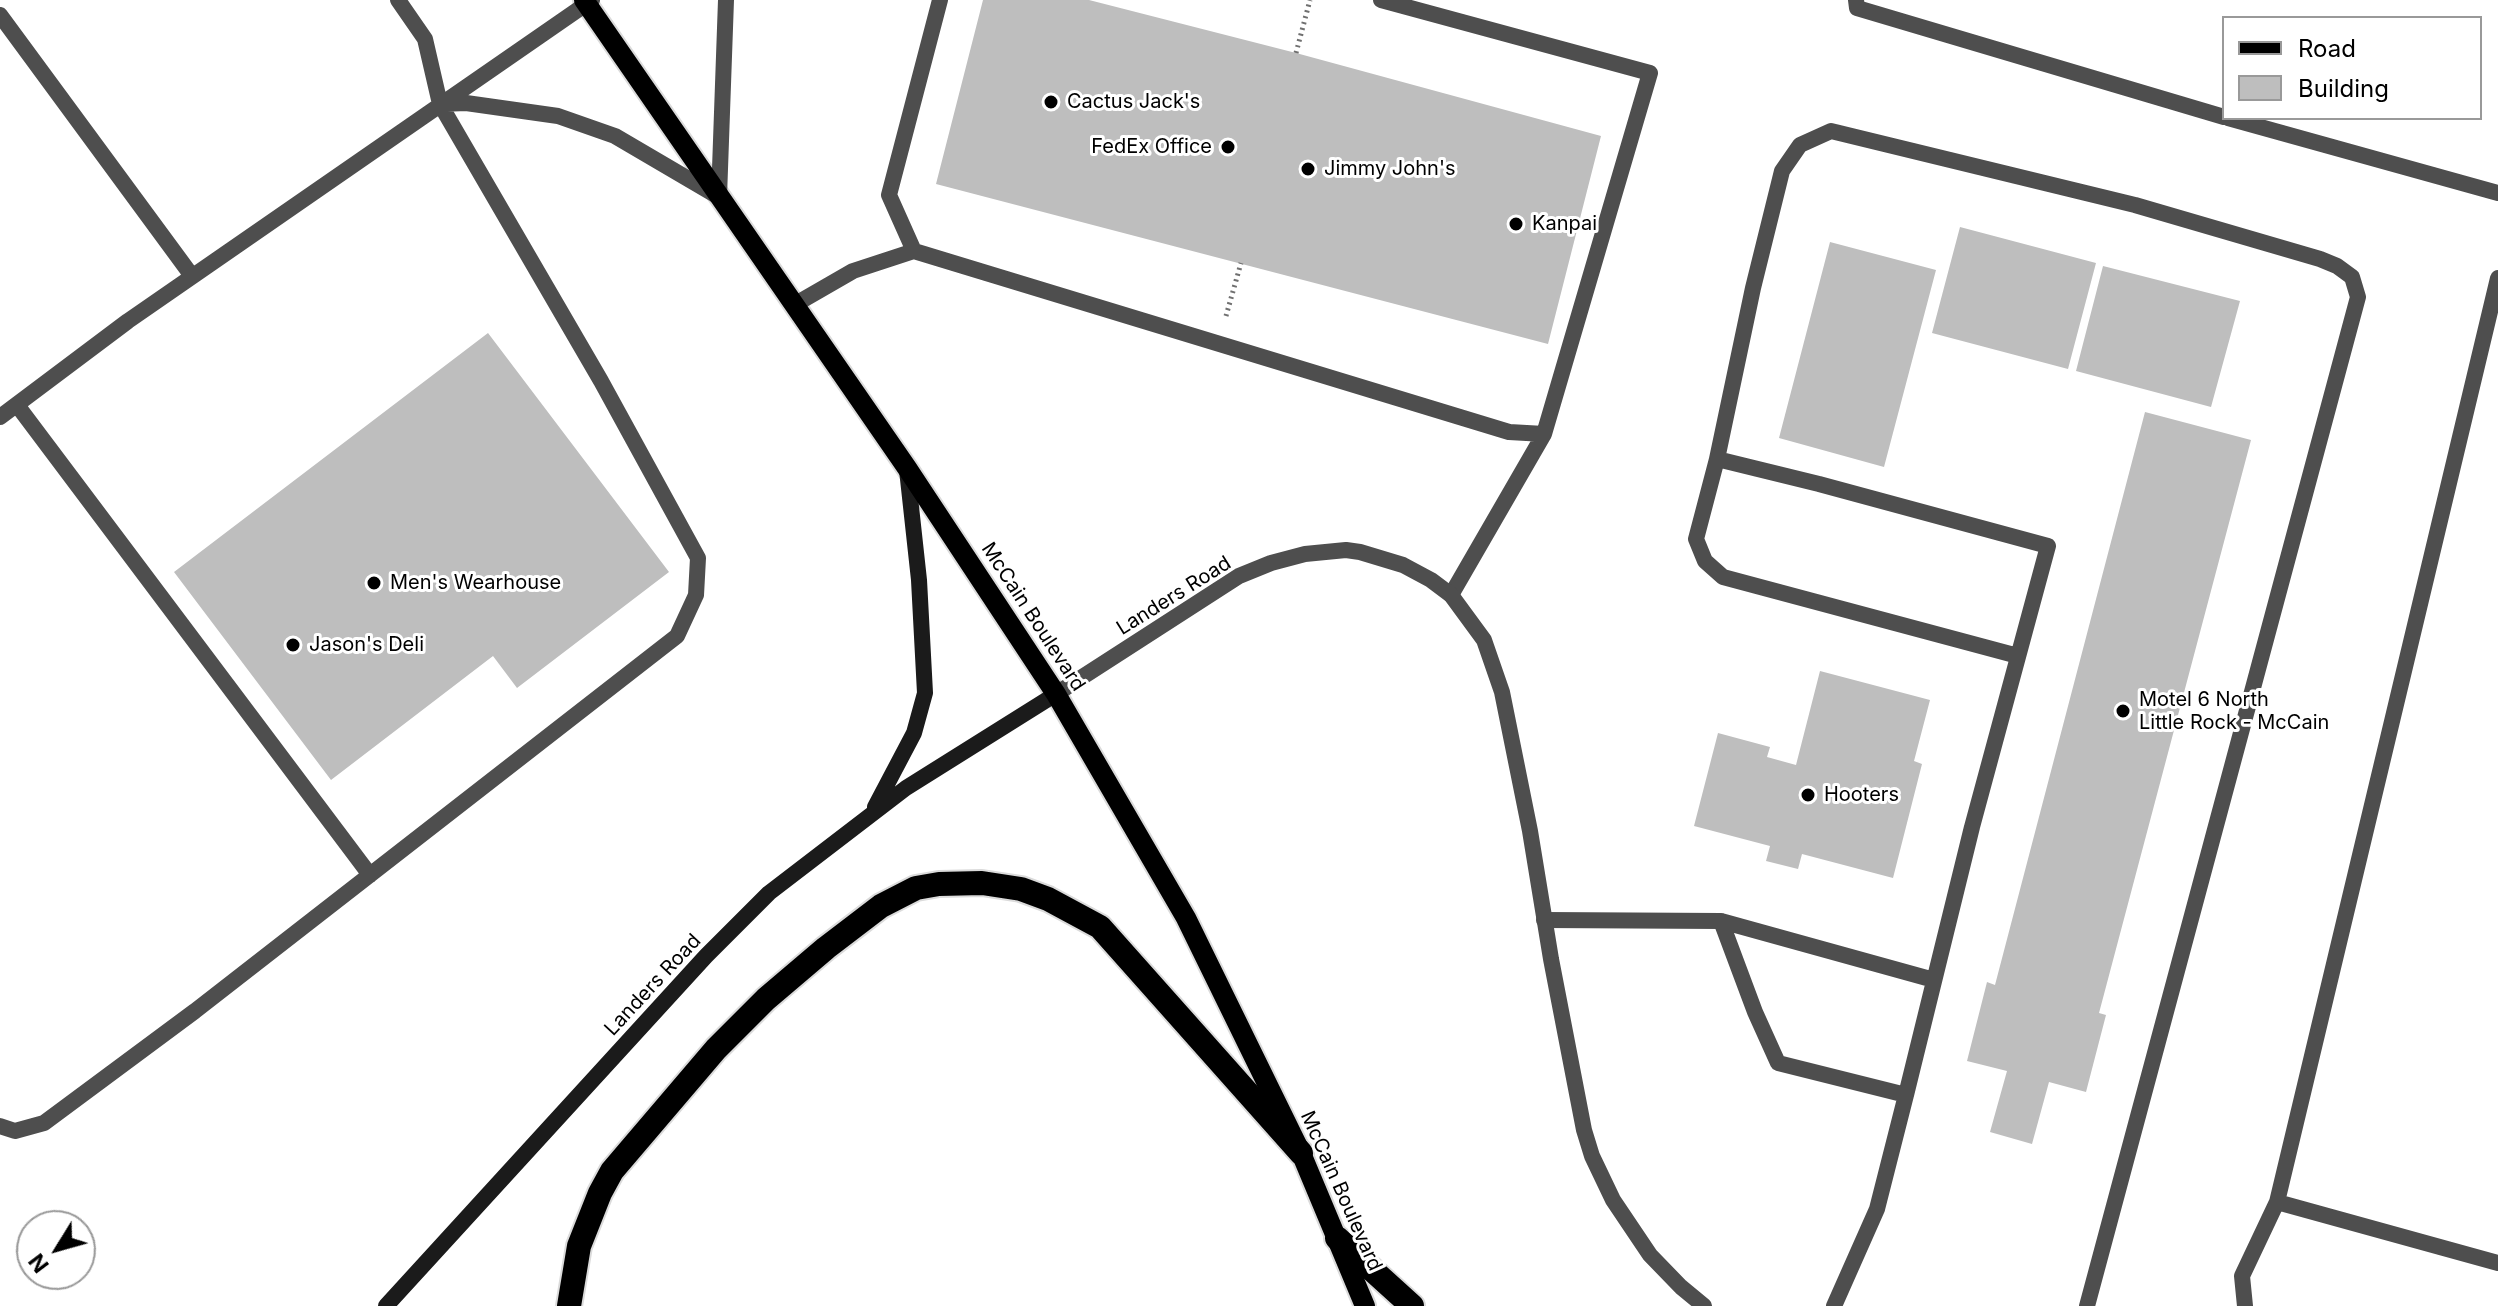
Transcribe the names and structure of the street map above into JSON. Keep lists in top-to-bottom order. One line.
{"streets":{"main road":["Landers Road","McCain Boulevard"]},"crossings":[["Landers Road","McCain Boulevard"]],"places":["Cactus Jack's","FedEx Office","Jimmy John's","Kanpai","Men's Wearhouse","Jason's Deli","Motel 6 North Little Rock - McCain","Hooters"],"legend":["Road","Building"],"north":"bottom left"}
